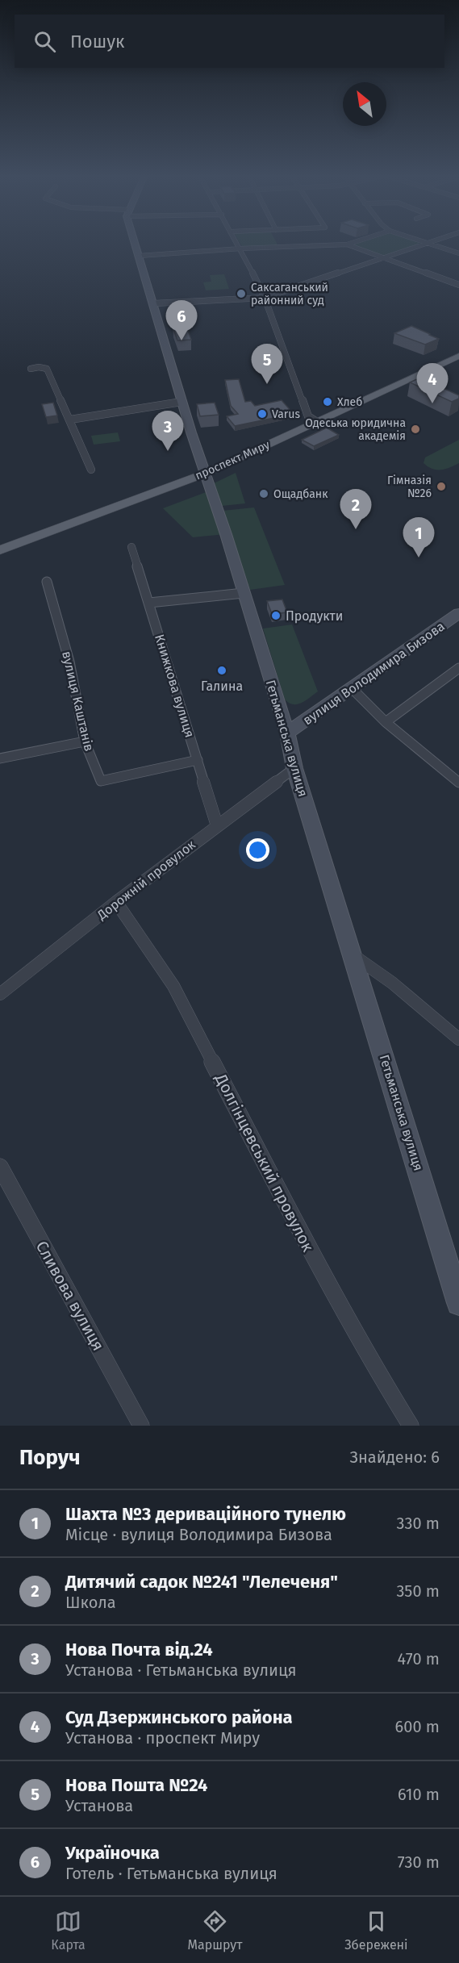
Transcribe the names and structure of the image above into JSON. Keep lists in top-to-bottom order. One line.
{"streets":{"main road":["проспект Миру"],"street":["вулиця Володимира Бизова","Книжкова вулиця","вулиця Каштанів","Гетьманська вулиця","Дорожній провулок","Долгінцевський провулок","Сливова вулиця"]},"crossings":[["проспект Миру","Гетьманська вулиця"],["вулиця Володимира Бизова","Гетьманська вулиця"],["Книжкова вулиця","вулиця Каштанів"],["Книжкова вулиця","Дорожній провулок"],["Гетьманська вулиця","Дорожній провулок"],["Дорожній провулок","Долгінцевський провулок"]],"places":["Саксаганський районний суд","Хлеб","Varus","Одеська юридична академія","Гімназія №26","Ощадбанк","Продукти","Галина"],"north":"top left","page":{"search":"Пошук","pins":["6","5","4","3","2","1"],"heading":["Поруч","Знайдено: 6"],"list":[{"mark":"1","name":"Шахта №3 дериваційного тунелю","note":"Місце · вулиця Володимира Бизова","value":"330 m"},{"mark":"2","name":"Дитячий садок №241 \"Лелеченя\"","note":"Школа","value":"350 m"},{"mark":"3","name":"Нова Почта від.24","note":"Установа · Гетьманська вулиця","value":"470 m"},{"mark":"4","name":"Суд Дзержинського района","note":"Установа · проспект Миру","value":"600 m"},{"mark":"5","name":"Нова Пошта №24","note":"Установа","value":"610 m"},{"mark":"6","name":"Україночка","note":"Готель · Гетьманська вулиця","value":"730 m"}],"nav":["Карта","Маршрут","Збережені"]}}
